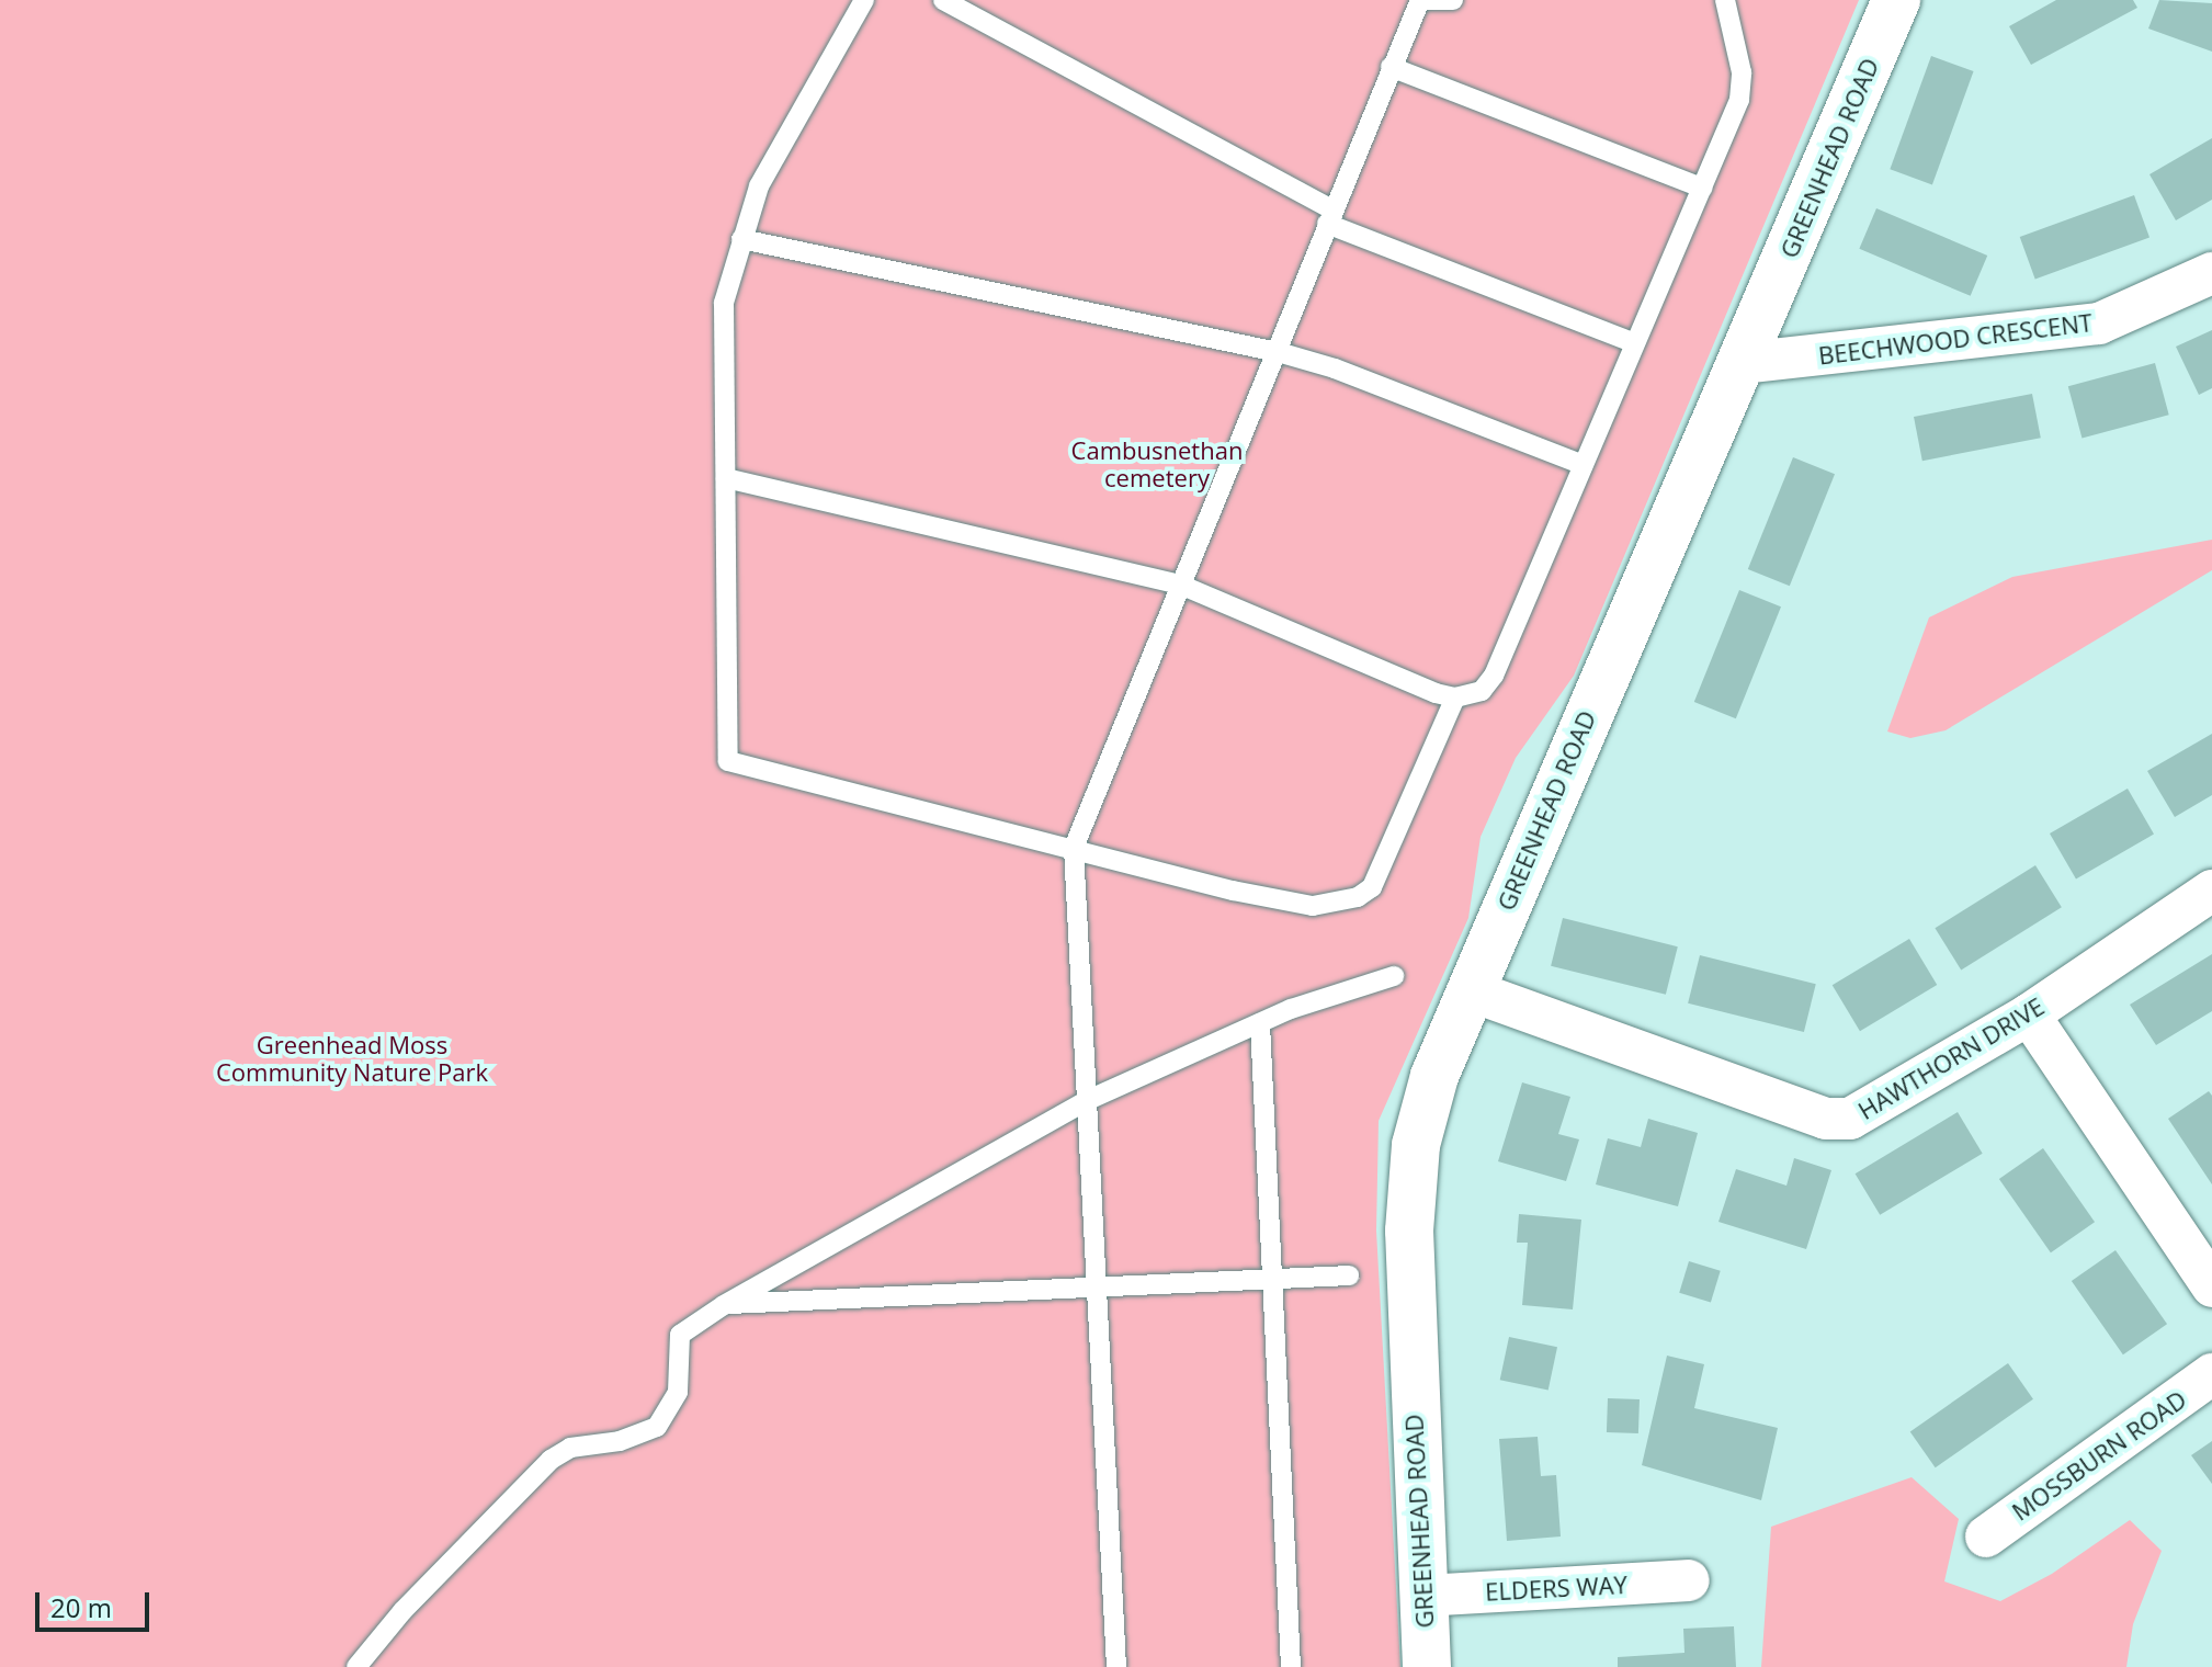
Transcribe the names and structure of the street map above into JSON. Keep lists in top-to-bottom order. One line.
{"streets":{"street":["GREENHEAD ROAD","BEECHWOOD CRESCENT","HAWTHORN DRIVE","MOSSBURN ROAD","ELDERS WAY"]},"crossings":[["GREENHEAD ROAD","BEECHWOOD CRESCENT"],["GREENHEAD ROAD","HAWTHORN DRIVE"],["GREENHEAD ROAD","ELDERS WAY"]],"parks":["Cambusnethan cemetery","Greenhead Moss Community Nature Park"],"scale_bar":"20 m"}
